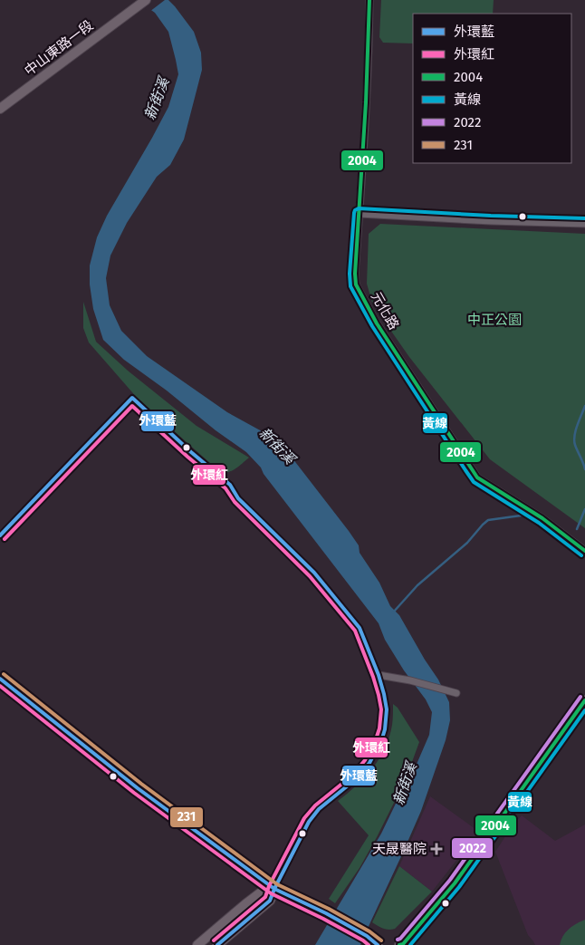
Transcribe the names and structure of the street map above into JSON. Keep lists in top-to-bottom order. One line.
{"streets":{"street":["中山東路一段","元化路"]},"water":["新街溪"],"parks":["中正公園"],"places":{"health":["天晟醫院"]},"lines":["transit line 2004","transit line 黃線","transit line 外環藍","transit line 外環紅","transit line 231","transit line 2022"],"legend":["外環藍","外環紅","2004","黃線","2022","231"]}
